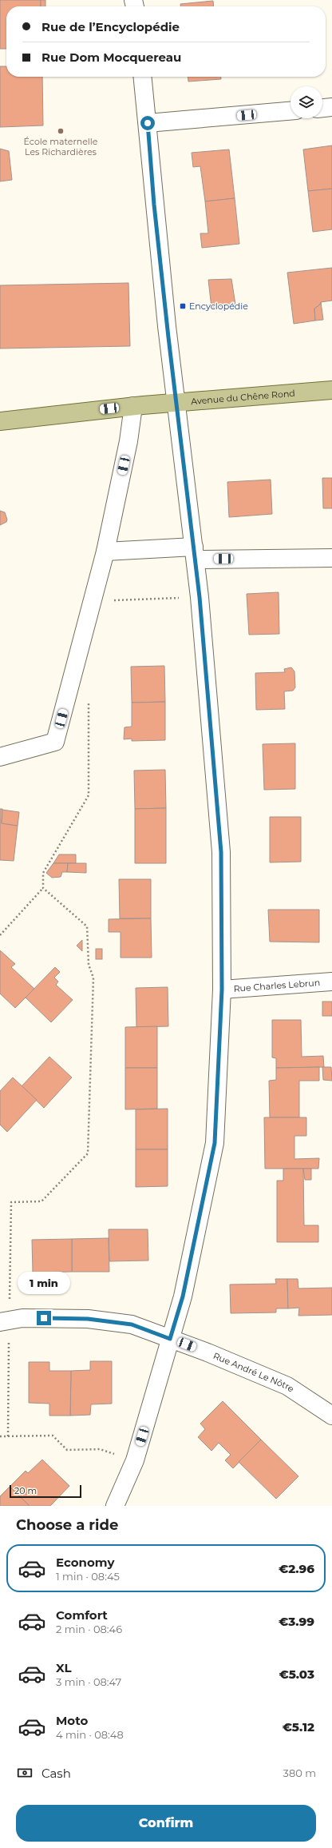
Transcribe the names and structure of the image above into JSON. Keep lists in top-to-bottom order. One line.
{"streets":{"main road":["Avenue du Chêne Rond"],"street":["Rue Charles Lebrun","Rue André Le Nôtre"]},"places":{"other":["École maternelle Les Richardières"],"transit":["Encyclopédie"]},"scale_bar":"20 m","page":{"banner":["Rue de l’Encyclopédie","Rue Dom Mocquereau"],"bubble":"1 min","scale":"20 m","heading":"Choose a ride","list":[{"name":"Economy","note":"1 min · 08:45","value":"€2.96"},{"name":"Comfort","note":"2 min · 08:46","value":"€3.99"},{"name":"XL","note":"3 min · 08:47","value":"€5.03"},{"name":"Moto","note":"4 min · 08:48","value":"€5.12"}],"pay":["Cash","380 m"],"buttons":"Confirm"}}
